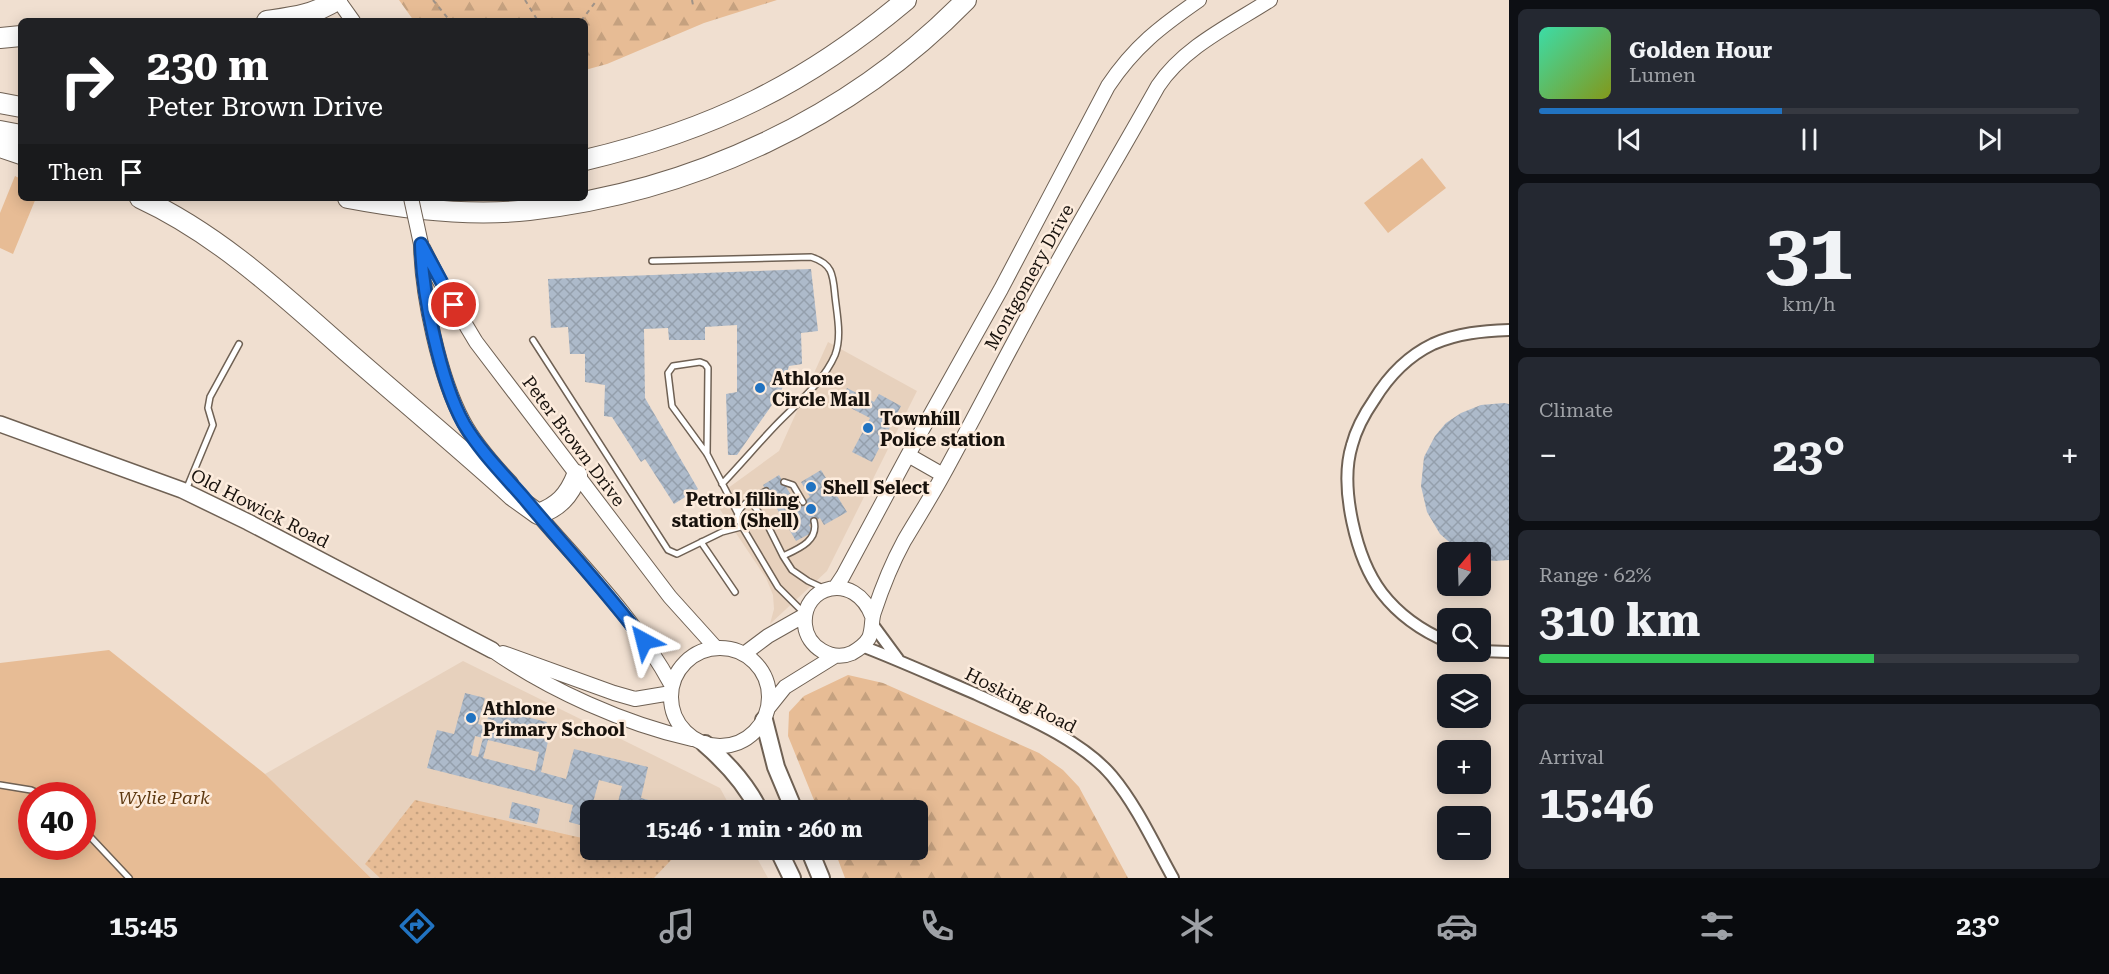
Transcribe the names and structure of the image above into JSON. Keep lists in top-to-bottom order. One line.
{"streets":{"main road":["Old Howick Road"],"street":["Montgomery Drive","Peter Brown Drive","Hosking Road"]},"crossings":[["Montgomery Drive","Hosking Road"],["Peter Brown Drive","Old Howick Road"]],"parks":["Wylie Park"],"places":["Athlone Circle Mall","Townhill Police station","Shell Select","Petrol filling station (Shell)","Athlone Primary School"],"north":"top","page":{"turn":["230 m","Peter Brown Drive"],"song":["Golden Hour","Lumen"],"then":"Then","tile":[["31","km/h"],"Climate",["Range · 62%","310 km"],["Arrival","15:46"]],"heat":["−","23°","+"],"map_buttons":["+","−"],"limit":"40","trip":"15:46 · 1 min · 260 m","tabs":["15:45","23°"]}}
